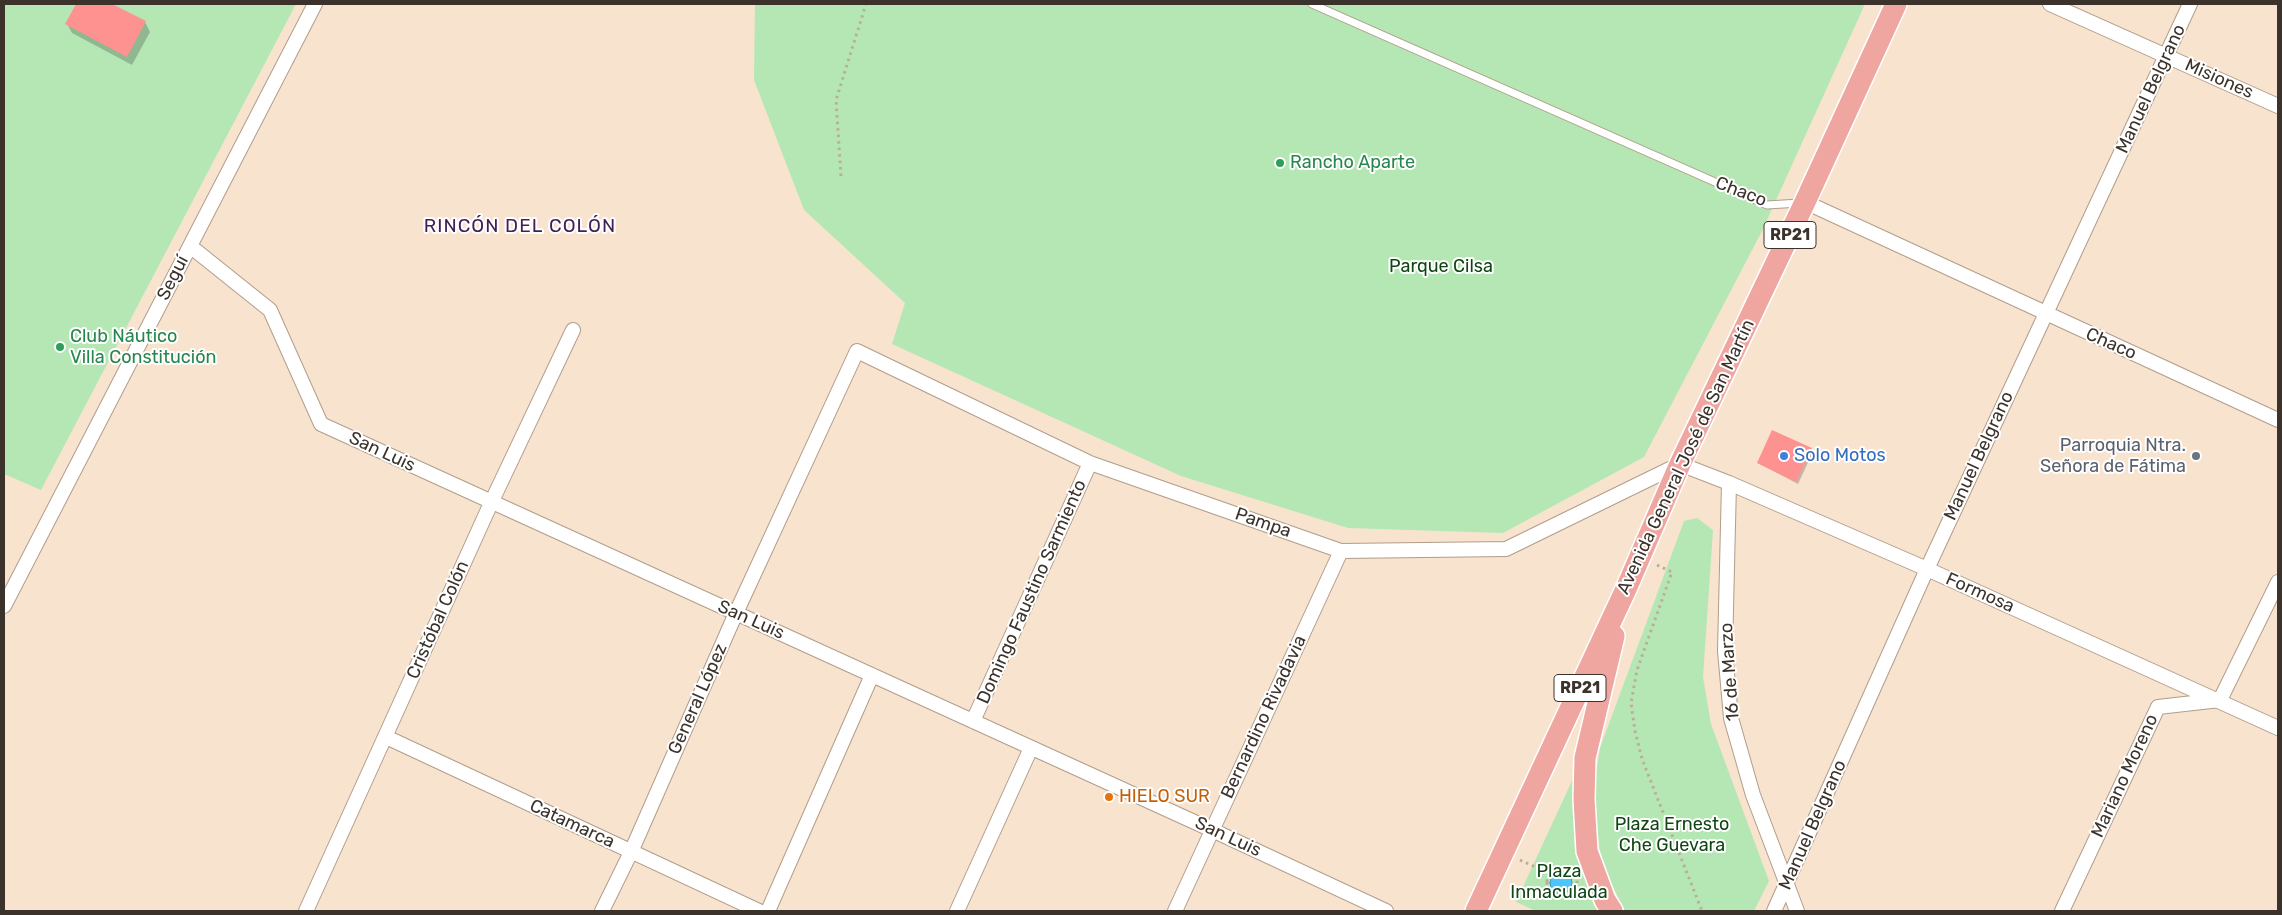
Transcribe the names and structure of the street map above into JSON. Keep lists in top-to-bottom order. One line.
{"streets":{"main road":["RP21","Avenida General José de San Martín"],"street":["Misiones","Manuel Belgrano","Chaco","Seguí","San Luis","Pampa","Domingo Faustino Sarmiento","Formosa","Cristóbal Colón","16 de Marzo","General López","Bernardino Rivadavia","Mariano Moreno","Catamarca"]},"crossings":[["Misiones","Manuel Belgrano"],["Manuel Belgrano","Chaco"],["Manuel Belgrano","Formosa"],["Manuel Belgrano","16 de Marzo"],["Chaco","Avenida General José de San Martín"],["Seguí","San Luis"],["San Luis","Domingo Faustino Sarmiento"],["San Luis","Cristóbal Colón"],["San Luis","General López"],["San Luis","Bernardino Rivadavia"],["Avenida General José de San Martín","Pampa"],["Avenida General José de San Martín","Formosa"],["Pampa","Domingo Faustino Sarmiento"],["Pampa","Formosa"],["Pampa","General López"],["Pampa","Bernardino Rivadavia"],["Formosa","16 de Marzo"],["Formosa","Mariano Moreno"],["Cristóbal Colón","Catamarca"],["General López","Catamarca"]],"districts":["RINCÓN DEL COLÓN"],"parks":["Parque Cilsa","Plaza Ernesto Che Guevara","Plaza Inmaculada"],"places":["Rancho Aparte","Club Náutico Villa Constitución","Solo Motos","Parroquia Ntra. Señora de Fátima","HIELO SUR"]}
